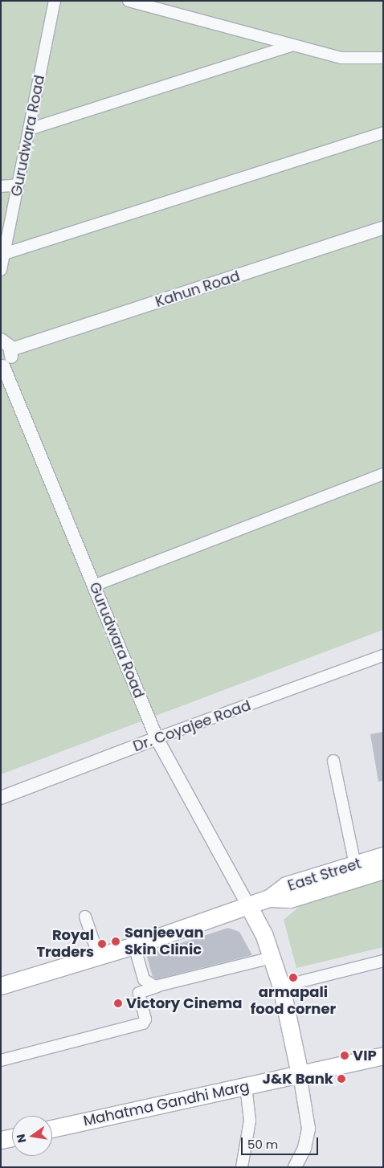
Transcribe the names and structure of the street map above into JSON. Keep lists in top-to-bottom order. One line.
{"streets":{"main road":["East Street","Mahatma Gandhi Marg"],"street":["Gurudwara Road","Kahun Road","Dr. Coyajee Road"]},"crossings":[["Gurudwara Road","Dr. Coyajee Road"],["Gurudwara Road","East Street"]],"places":["Sanjeevan Skin Clinic","Royal Traders","armapali food corner","Victory Cinema","VIP","J&K Bank"],"scale_bar":"50 m","north":"left"}
